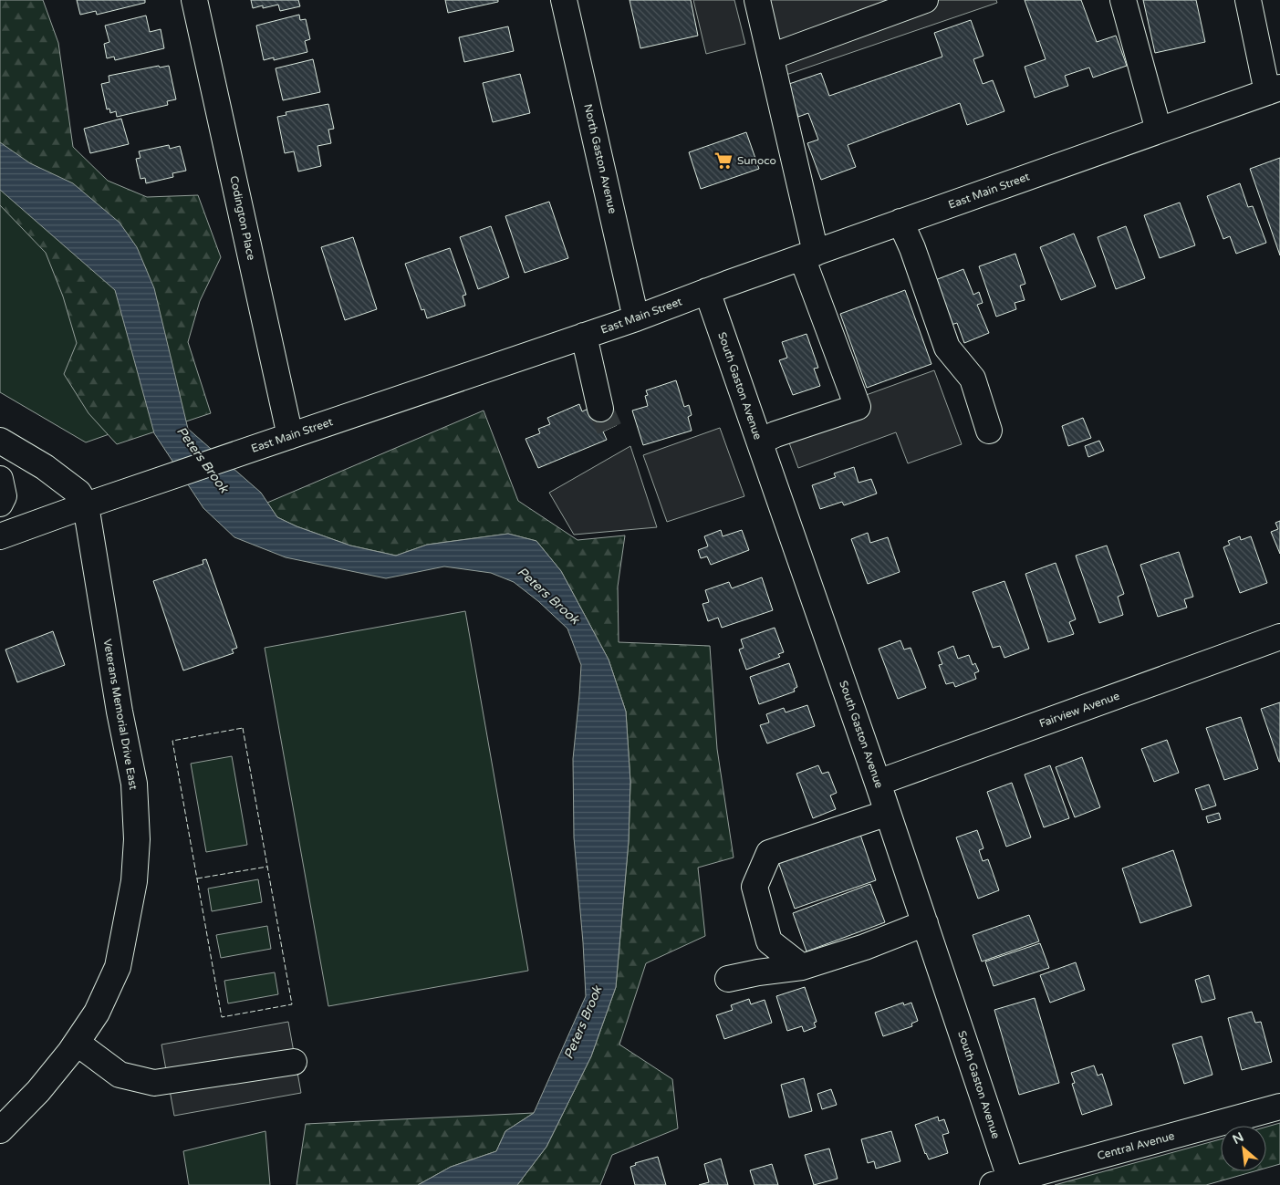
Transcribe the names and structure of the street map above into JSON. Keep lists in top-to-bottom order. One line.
{"streets":{"street":["North Gaston Avenue","East Main Street","Codington Place","South Gaston Avenue","Fairview Avenue","Veterans Memorial Drive East","Central Avenue"]},"crossings":[["North Gaston Avenue","East Main Street"],["East Main Street","Codington Place"],["East Main Street","South Gaston Avenue"],["East Main Street","Veterans Memorial Drive East"],["South Gaston Avenue","Fairview Avenue"],["South Gaston Avenue","Central Avenue"]],"water":["Peters Brook"],"places":{"supermarket":["Sunoco"]},"north":"top left"}
